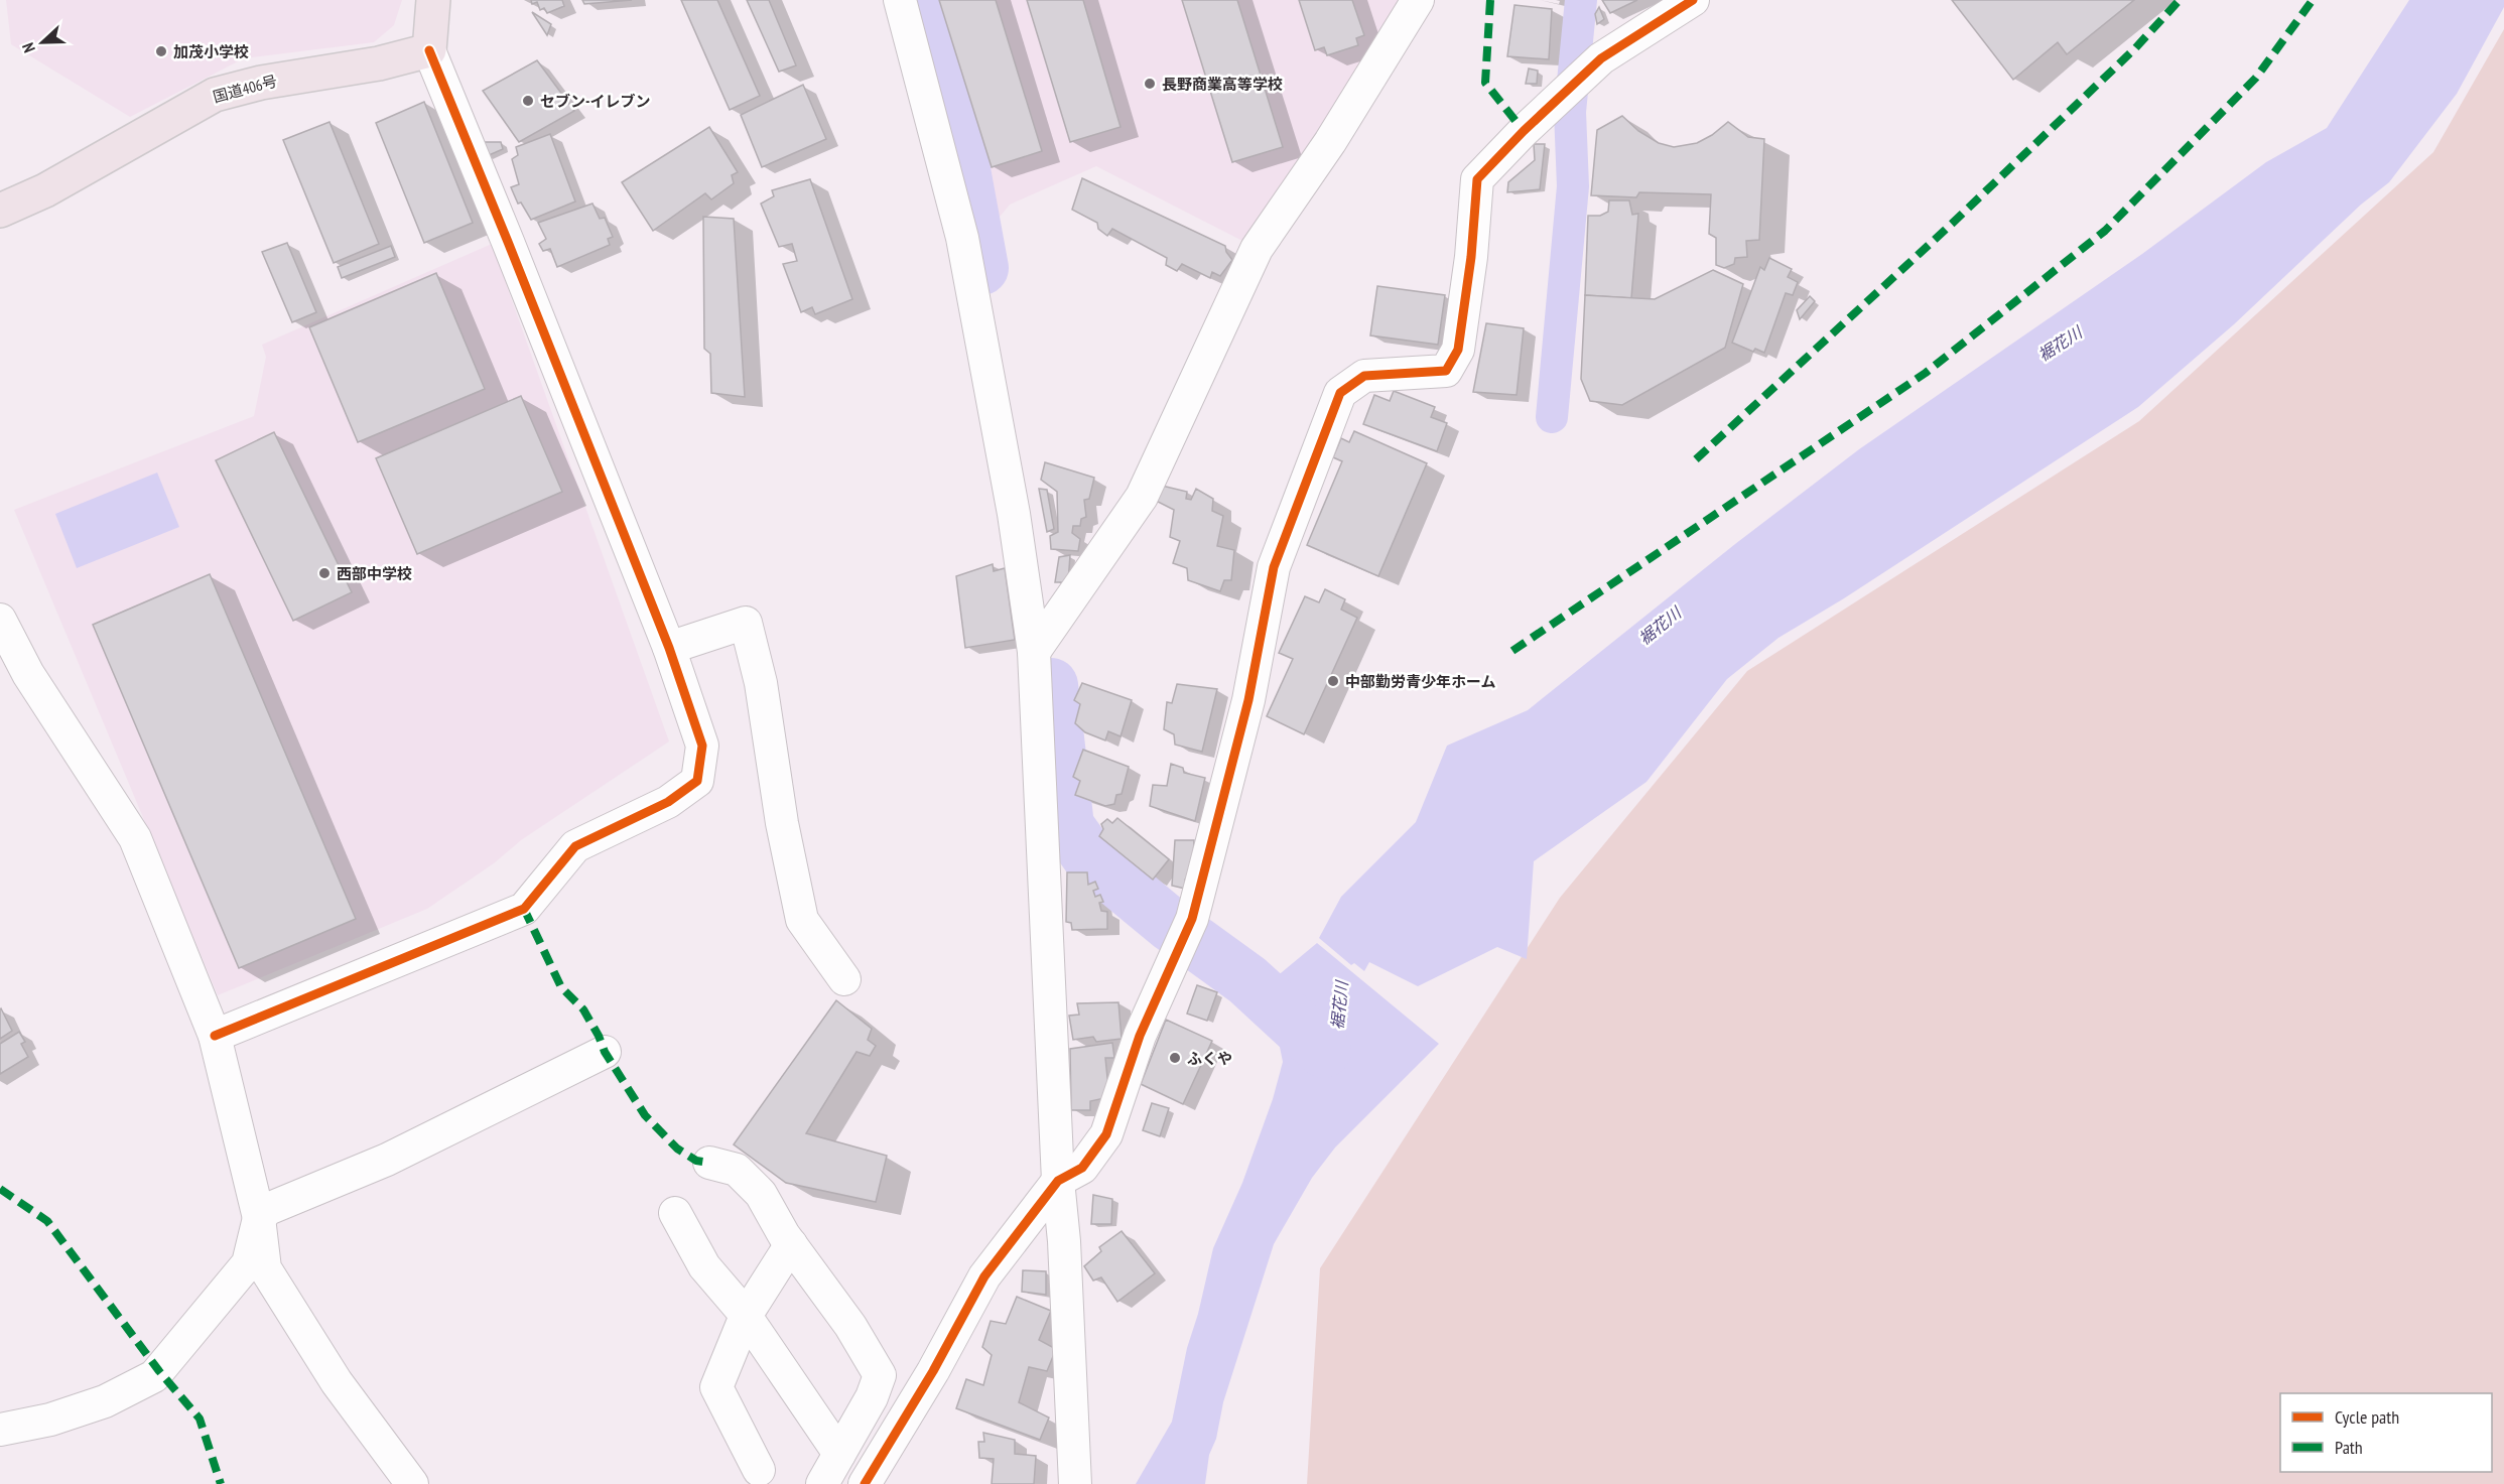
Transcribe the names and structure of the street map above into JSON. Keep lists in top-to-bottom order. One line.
{"streets":{"highway":["国道406号"]},"water":["裾花川"],"places":["加茂小学校","長野商業高等学校","セブン-イレブン","西部中学校","中部勤労青少年ホーム","ふくや"],"legend":["Cycle path","Path"],"north":"left"}
